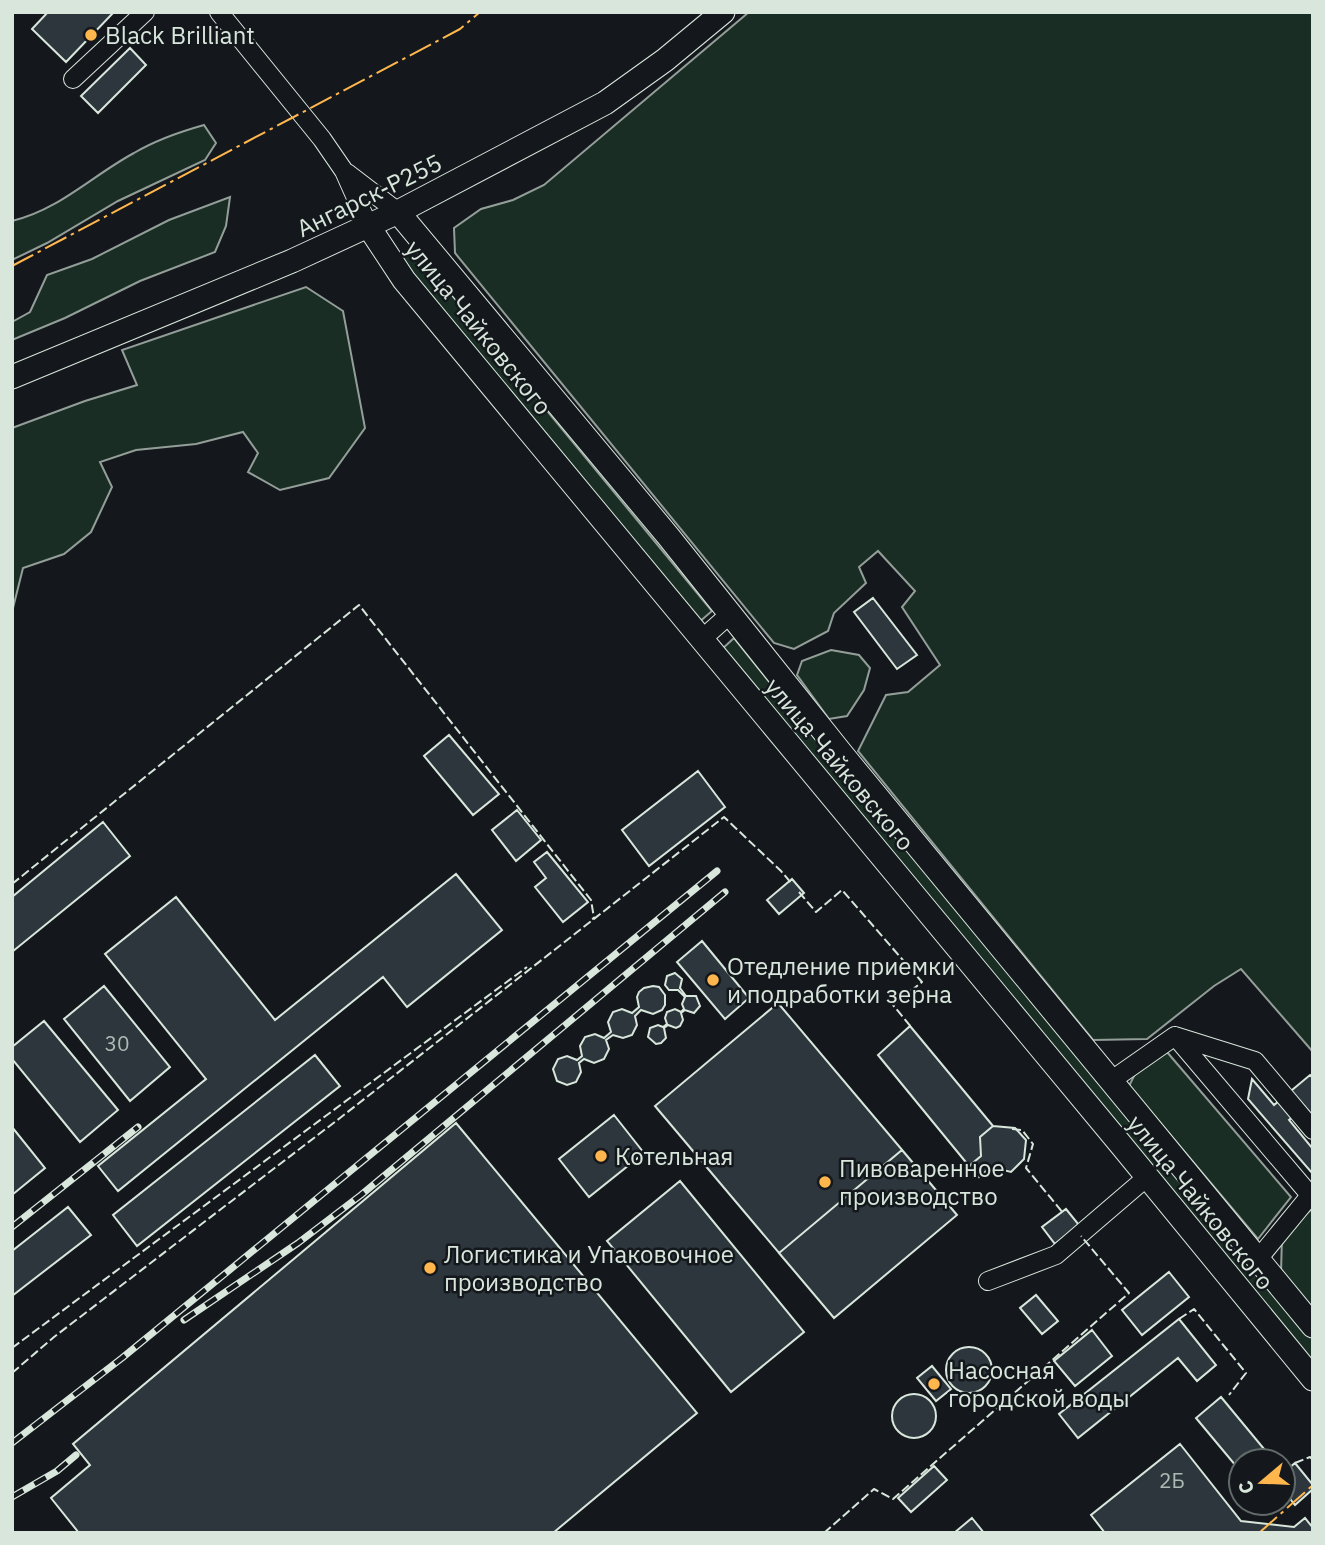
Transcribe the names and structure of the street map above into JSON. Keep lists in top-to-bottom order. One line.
{"streets":{"main road":["Ангарск-Р255","улица Чайковского"]},"crossings":[["Ангарск-Р255","улица Чайковского"]],"places":["Black Brilliant","Отедление приемки и подработки зерна","Котельная","Пивоваренное производство","Логистика и Упаковочное производство","Насосная городской воды"],"house_numbers":["30","2Б"],"north":"left"}
